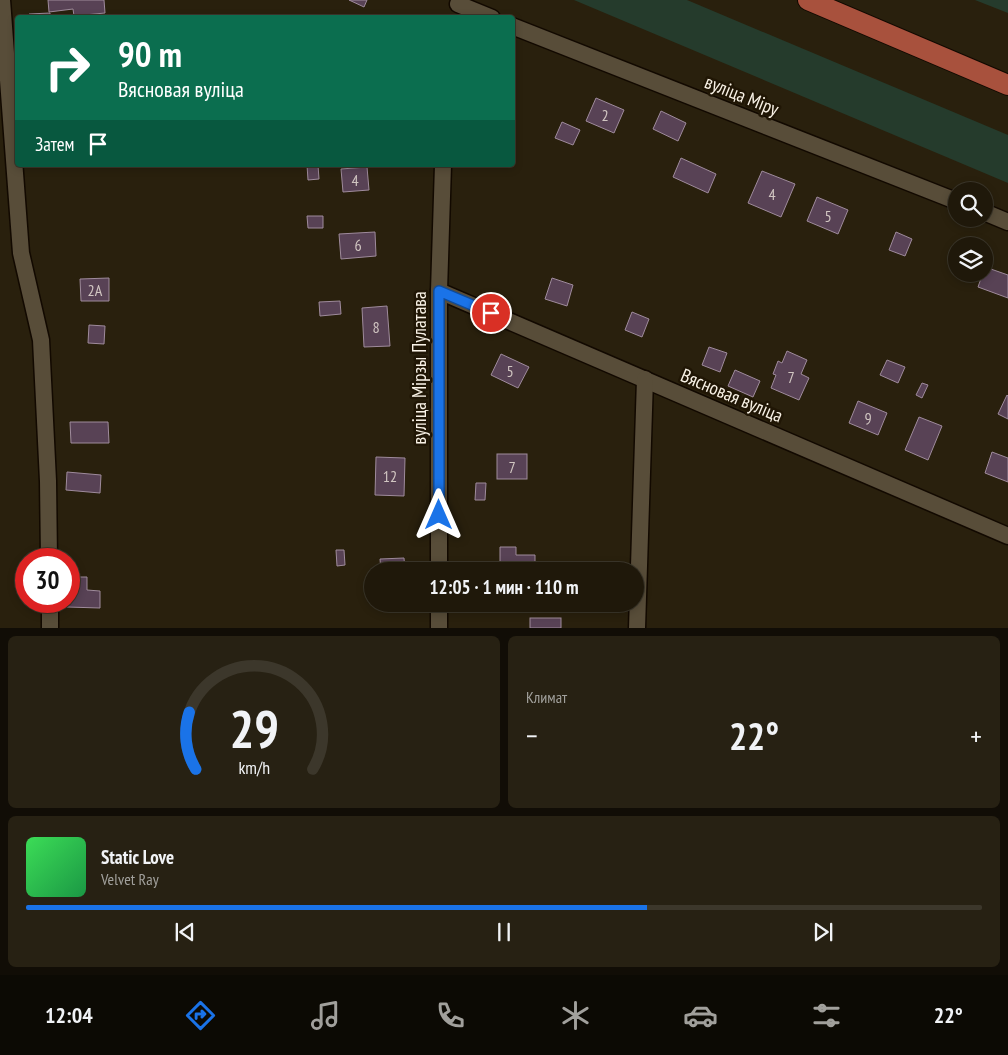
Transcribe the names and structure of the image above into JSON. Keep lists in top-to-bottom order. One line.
{"streets":{"street":["вуліца Міру","вуліца Мірзы Пулатава","Вясновая вуліца"]},"crossings":[["вуліца Мірзы Пулатава","Вясновая вуліца"]],"house_numbers":["2","4","4","5","6","2А","8","5","7","9","7","12"],"page":{"turn":["90 m","Вясновая вуліца"],"then":"Затем","limit":"30","trip":"12:05 · 1 мин · 110 m","tile":"Климат","heat":["−","22°","+"],"song":["Static Love","Velvet Ray"],"tabs":["12:04","22°"],"gauge":["29","km/h"]}}
